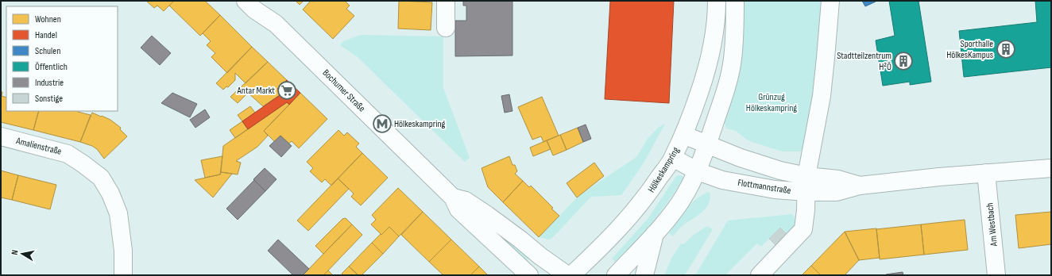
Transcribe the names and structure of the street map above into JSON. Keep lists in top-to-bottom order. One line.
{"streets":{"street":["Bochumer Straße","Amalienstraße","Hölkeskampring","Flottmannstraße","Am Westbach"]},"crossings":[["Hölkeskampring","Flottmannstraße"],["Flottmannstraße","Am Westbach"]],"parks":["Grünzug Hölkeskampring"],"places":{"building":["Sporthalle HölkesKampus","Stadtteilzentrum H²Ö"],"supermarket":["Antar Markt"],"metro station":["Hölkeskampring"]},"legend":["Wohnen","Handel","Schulen","Öffentlich","Industrie","Sonstige"],"north":"left"}
